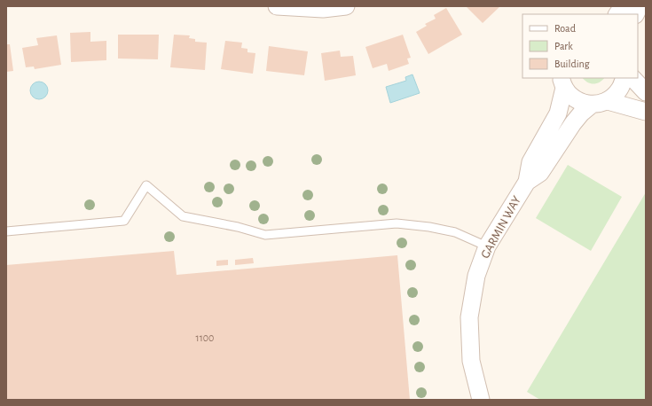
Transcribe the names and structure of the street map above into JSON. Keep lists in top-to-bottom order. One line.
{"streets":{"street":["GARMIN WAY"]},"house_numbers":["1100"],"legend":["Road","Park","Building"]}
